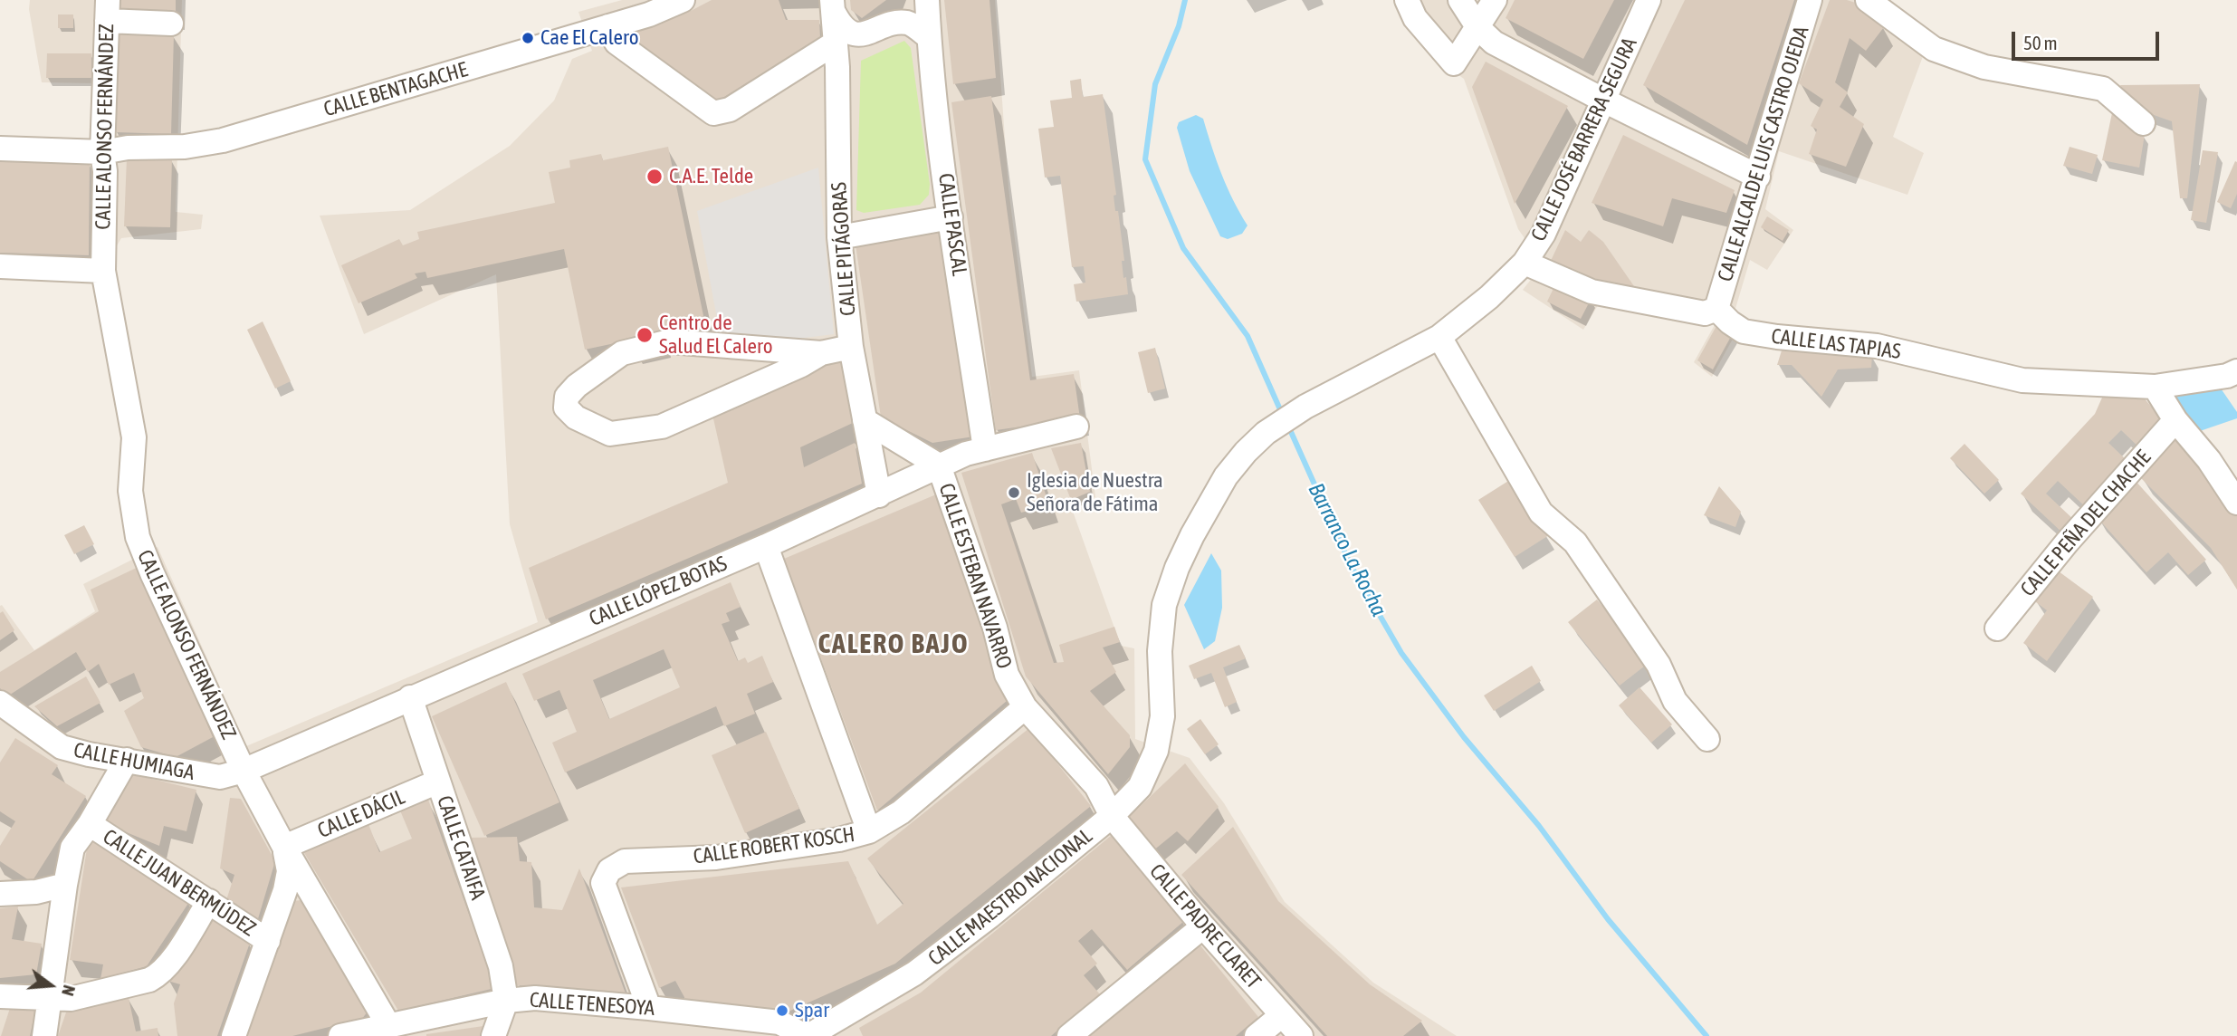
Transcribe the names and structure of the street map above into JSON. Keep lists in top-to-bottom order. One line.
{"streets":{"street":["CALLE BENTAGACHE","CALLE ALONSO FERNÁNDEZ","CALLE JOSÉ BARRERA SEGURA","CALLE ALCALDE LUIS CASTRO OJEDA","CALLE PASCAL","CALLE PITÁGORAS","CALLE LAS TAPIAS","CALLE PEÑA DEL CHACHE","CALLE ESTEBAN NAVARRO","CALLE LÓPEZ BOTAS","CALLE HUMIAGA","CALLE DÁCIL","CALLE ROBERT KOSCH","CALLE CATAIFA","CALLE JUAN BERMÚDEZ","CALLE MAESTRO NACIONAL","CALLE PADRE CLARET","CALLE TENESOYA"]},"crossings":[["CALLE BENTAGACHE","CALLE ALONSO FERNÁNDEZ"],["CALLE ALONSO FERNÁNDEZ","CALLE LÓPEZ BOTAS"],["CALLE ALONSO FERNÁNDEZ","CALLE HUMIAGA"],["CALLE ALONSO FERNÁNDEZ","CALLE DÁCIL"],["CALLE ALONSO FERNÁNDEZ","CALLE TENESOYA"],["CALLE JOSÉ BARRERA SEGURA","CALLE MAESTRO NACIONAL"],["CALLE ALCALDE LUIS CASTRO OJEDA","CALLE LAS TAPIAS"],["CALLE PASCAL","CALLE LÓPEZ BOTAS"],["CALLE PITÁGORAS","CALLE ESTEBAN NAVARRO"],["CALLE PITÁGORAS","CALLE LÓPEZ BOTAS"],["CALLE ESTEBAN NAVARRO","CALLE LÓPEZ BOTAS"],["CALLE ESTEBAN NAVARRO","CALLE ROBERT KOSCH"],["CALLE ESTEBAN NAVARRO","CALLE MAESTRO NACIONAL"],["CALLE ESTEBAN NAVARRO","CALLE PADRE CLARET"],["CALLE LÓPEZ BOTAS","CALLE HUMIAGA"],["CALLE LÓPEZ BOTAS","CALLE CATAIFA"],["CALLE DÁCIL","CALLE CATAIFA"],["CALLE ROBERT KOSCH","CALLE TENESOYA"],["CALLE CATAIFA","CALLE TENESOYA"],["CALLE MAESTRO NACIONAL","CALLE PADRE CLARET"],["CALLE MAESTRO NACIONAL","CALLE TENESOYA"]],"districts":["CALERO BAJO"],"water":["Barranco La Rocha"],"places":["Cae El Calero","C.A.E. Telde","Centro de Salud El Calero","Iglesia de Nuestra Señora de Fátima","Spar"],"scale_bar":"50 m","north":"right"}
